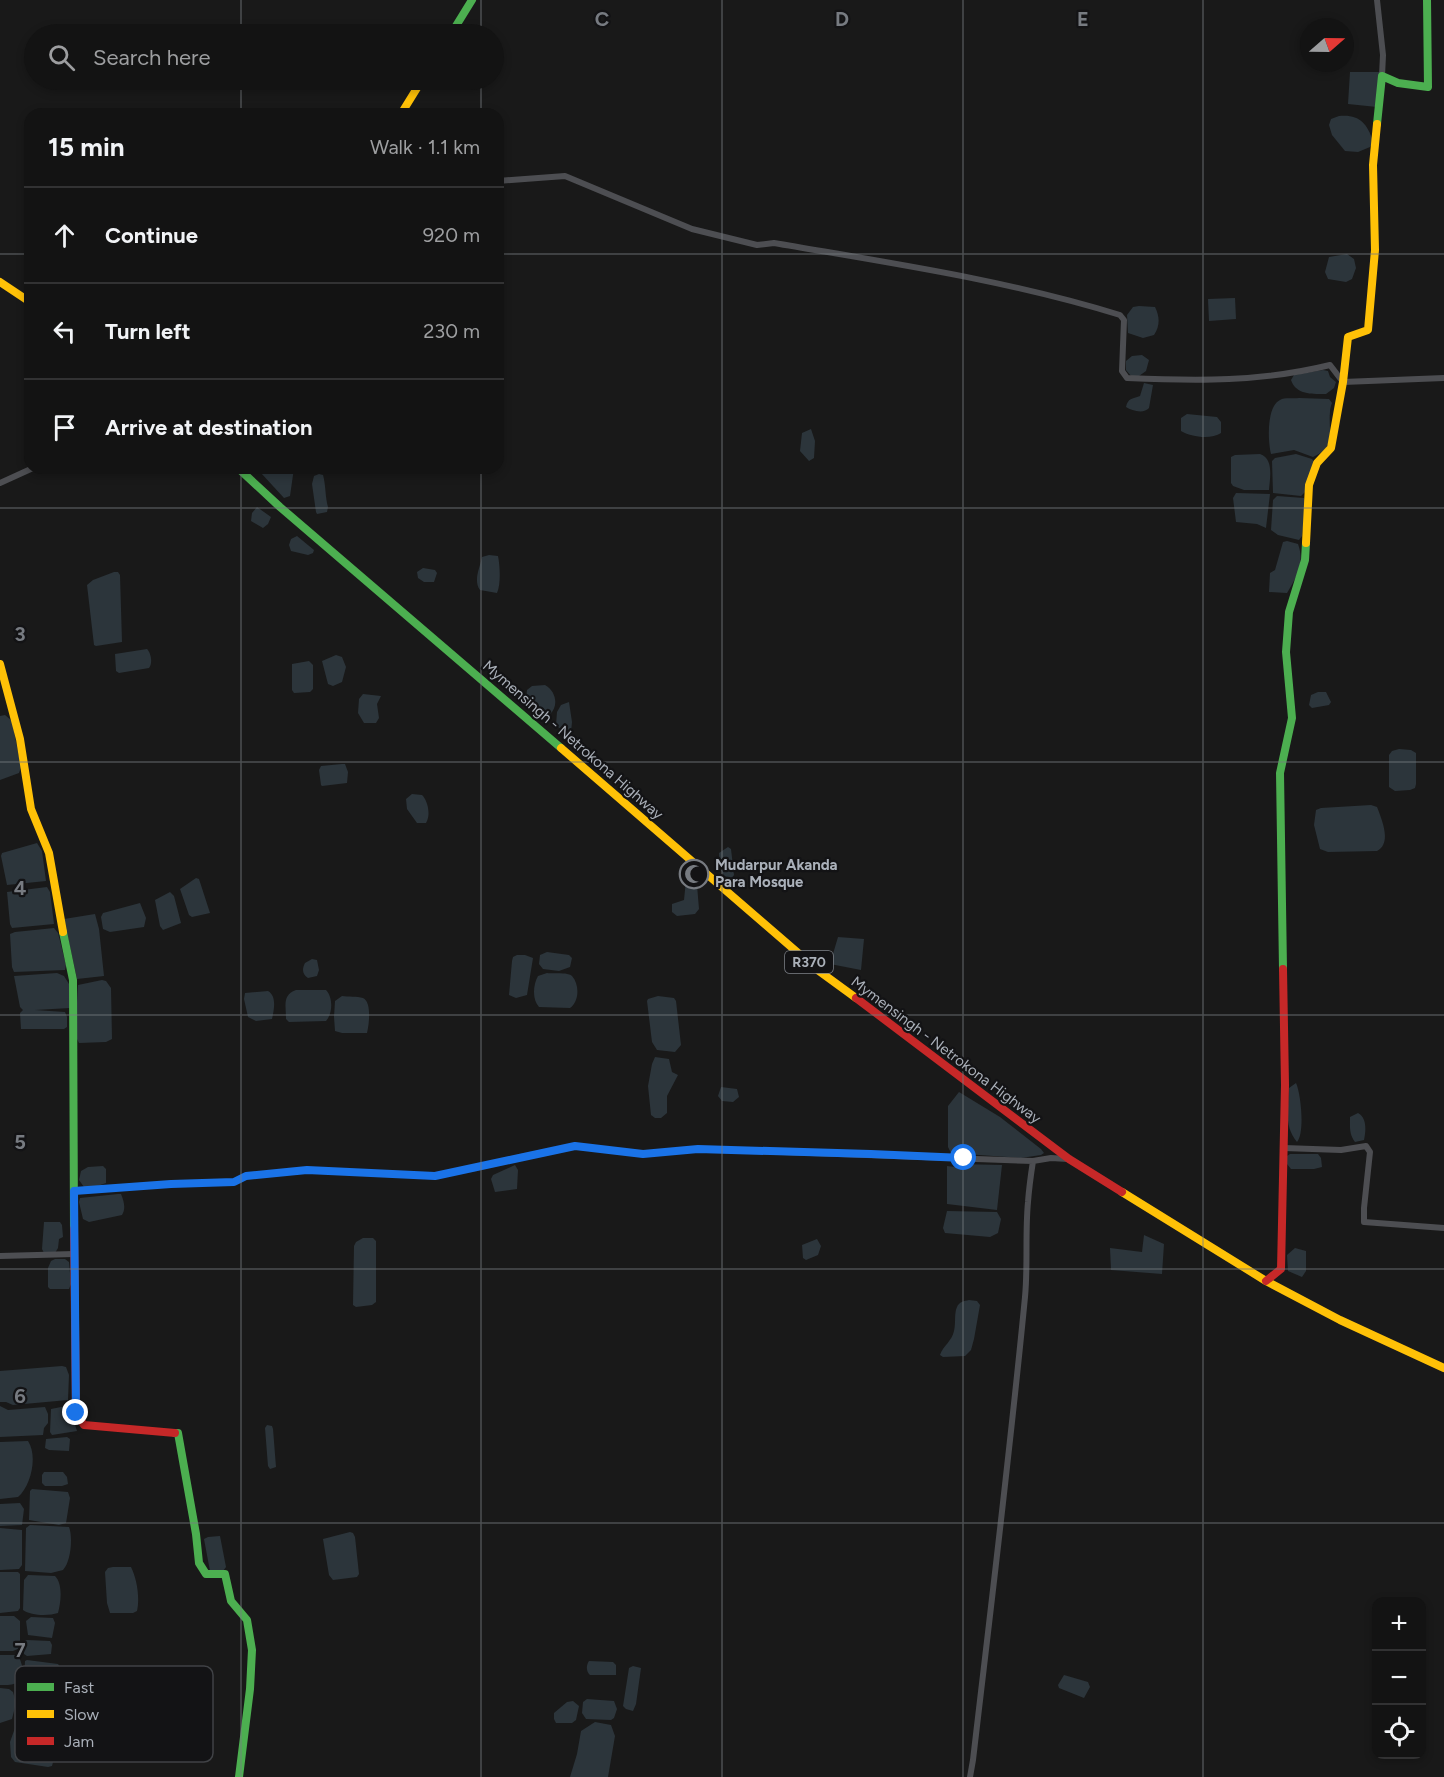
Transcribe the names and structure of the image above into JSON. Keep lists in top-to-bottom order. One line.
{"streets":{"street":["Mymensingh - Netrokona Highway","R370"]},"places":{"mosque":["Mudarpur Akanda Para Mosque"]},"legend":["Fast","Slow","Jam"],"north":"right","page":{"search":"Search here","heading":["15 min","Walk · 1.1 km"],"list":[["Continue","920 m"],["Turn left","230 m"],"Arrive at destination"],"map_buttons":["+","−"]},"grid":{"columns":["C","D","E"],"rows":["3","4","5","6","7"]}}
